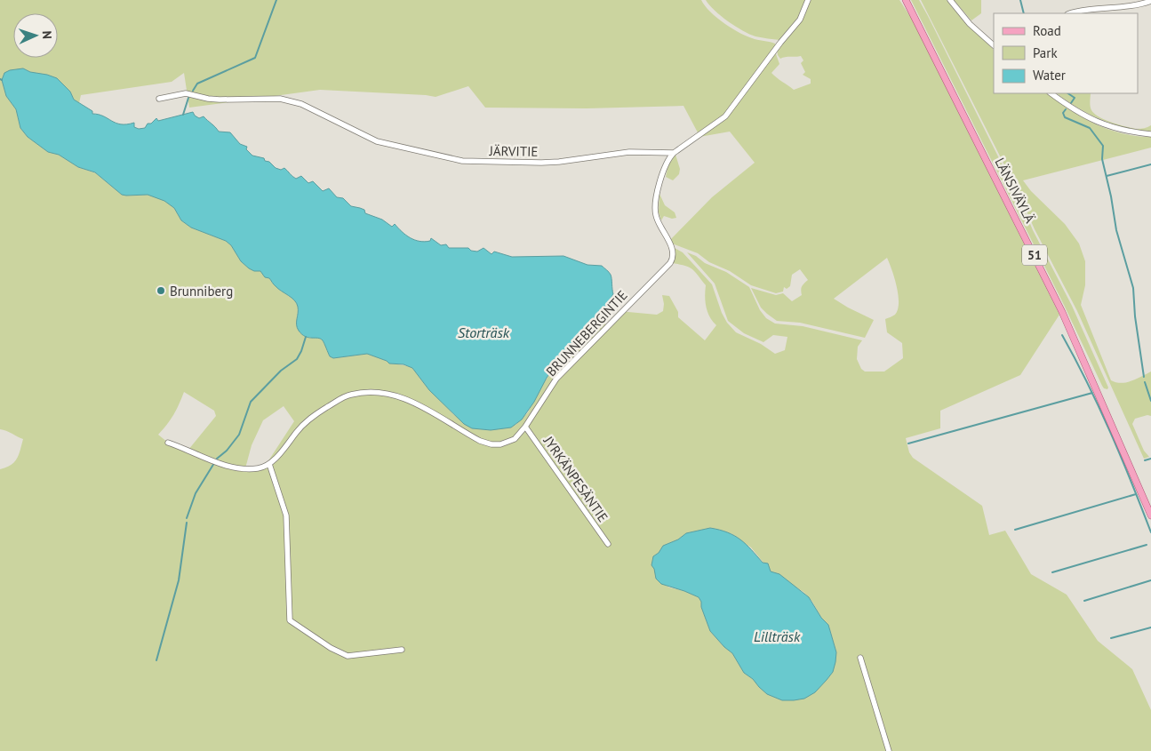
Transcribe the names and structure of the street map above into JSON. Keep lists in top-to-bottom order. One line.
{"streets":{"main road":["LÄNSIVÄYLÄ","51"],"street":["JÄRVITIE","BRUNNEBERGINTIE","JYRKÄNPESÄNTIE"]},"crossings":[["JÄRVITIE","BRUNNEBERGINTIE"],["BRUNNEBERGINTIE","JYRKÄNPESÄNTIE"]],"water":["Storträsk","Lillträsk"],"places":["Brunniberg"],"legend":["Road","Park","Water"],"north":"right"}
